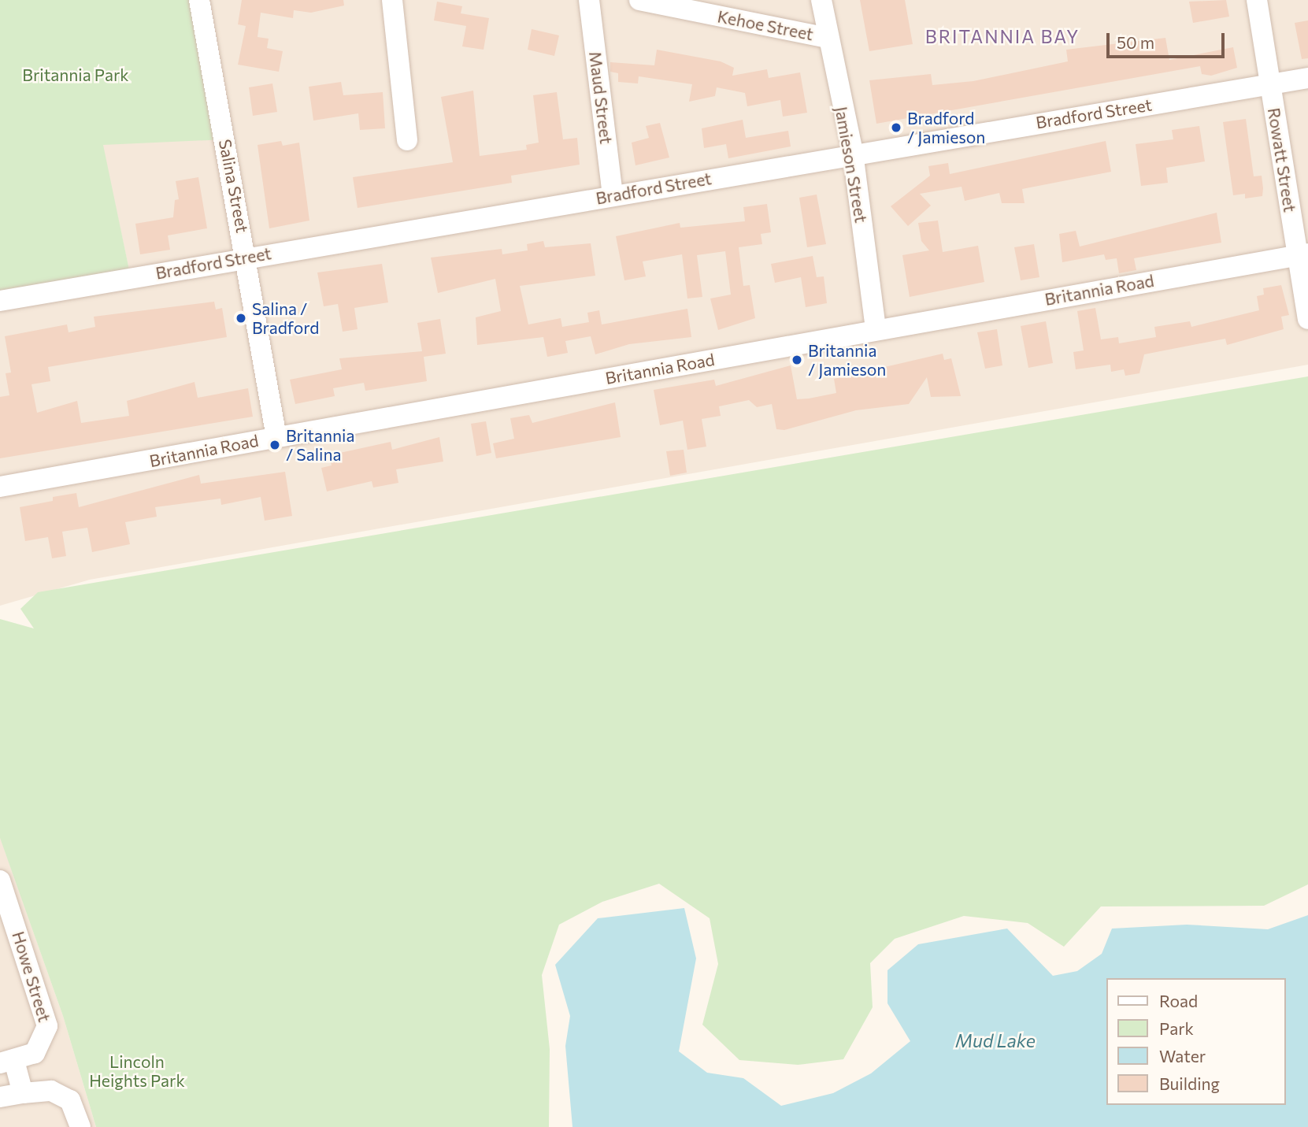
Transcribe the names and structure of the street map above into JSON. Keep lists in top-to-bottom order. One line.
{"streets":{"street":["Kehoe Street","Maud Street","Bradford Street","Rowatt Street","Jamieson Street","Salina Street","Britannia Road","Howe Street"]},"crossings":[["Kehoe Street","Jamieson Street"],["Maud Street","Bradford Street"],["Bradford Street","Rowatt Street"],["Bradford Street","Jamieson Street"],["Bradford Street","Salina Street"],["Rowatt Street","Britannia Road"],["Jamieson Street","Britannia Road"],["Salina Street","Britannia Road"]],"districts":["BRITANNIA BAY"],"water":["Mud Lake"],"parks":["Britannia Park","Lincoln Heights Park"],"places":["Bradford / Jamieson","Salina / Bradford","Britannia / Jamieson","Britannia / Salina"],"legend":["Road","Park","Water","Building"],"scale_bar":"50 m"}
